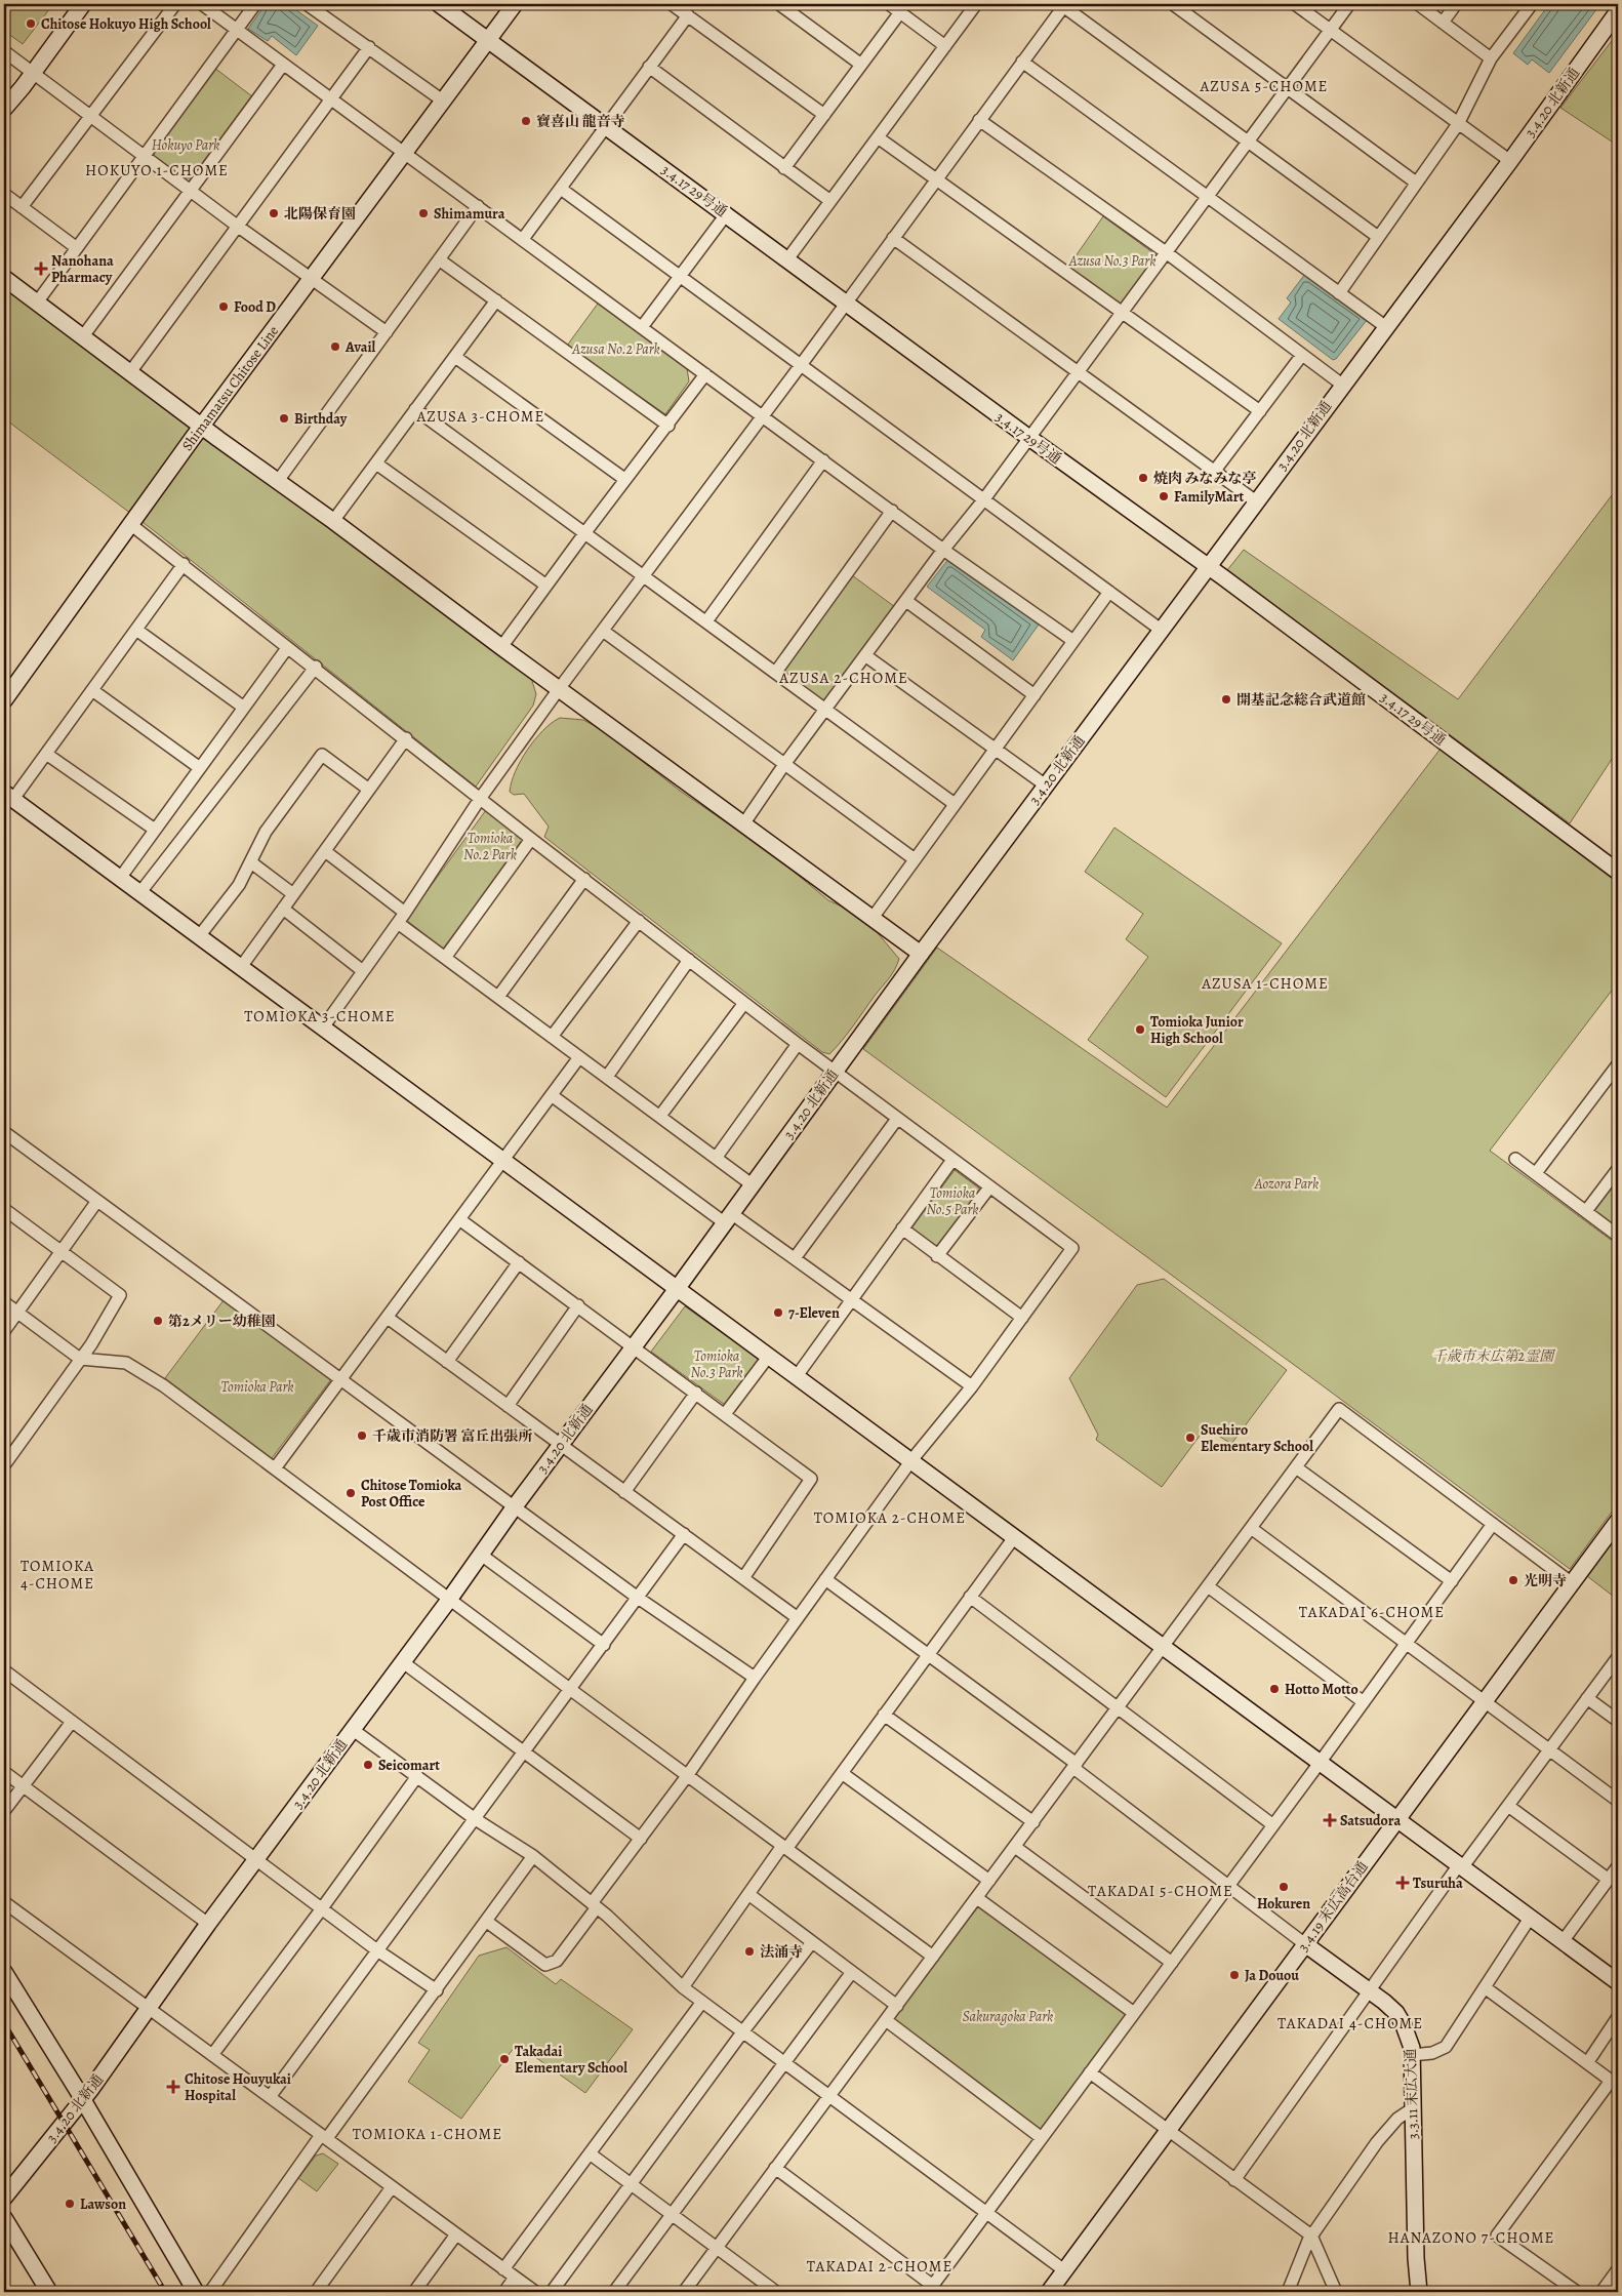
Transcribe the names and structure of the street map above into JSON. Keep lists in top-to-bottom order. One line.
{"streets":{"street":["3.4.20 北新通","3.4.17 29号通","Shimamatsu Chitose Line","3.4.19 末広高台通","3.3.11 末広大通"]},"crossings":[["3.4.20 北新通","3.4.17 29号通"],["3.4.17 29号通","Shimamatsu Chitose Line"],["3.4.19 末広高台通","3.3.11 末広大通"]],"districts":["AZUSA 5-CHOME","HOKUYO 1-CHOME","AZUSA 3-CHOME","AZUSA 2-CHOME","AZUSA 1-CHOME","TOMIOKA 3-CHOME","TOMIOKA 2-CHOME","TOMIOKA 4-CHOME","TAKADAI 6-CHOME","TAKADAI 5-CHOME","TAKADAI 4-CHOME","TOMIOKA 1-CHOME","HANAZONO 7-CHOME","TAKADAI 2-CHOME"],"parks":["Hokuyo Park","Azusa No.3 Park","Azusa No.2 Park","Tomioka No.2 Park","Aozora Park","Tomioka No.5 Park","Tomioka No.3 Park","千歳市末広第2霊園","Tomioka Park","Sakuragoka Park"],"places":{"other":["Chitose Hokuyo High School","寶喜山 龍音寺","北陽保育園","Shimamura","Food D","Avail","Birthday","焼肉 みなみな亭","FamilyMart","開基記念総合武道館","Tomioka Junior High School","7-Eleven","第2メリー幼稚園","千歳市消防署 富丘出張所","Suehiro Elementary School","Chitose Tomioka Post Office","光明寺","Hotto Motto","Seicomart","Hokuren","法涌寺","Ja Douou","Takadai Elementary School","Lawson"],"health":["Nanohana Pharmacy","Satsudora","Tsuruha","Chitose Houyukai Hospital"]}}
